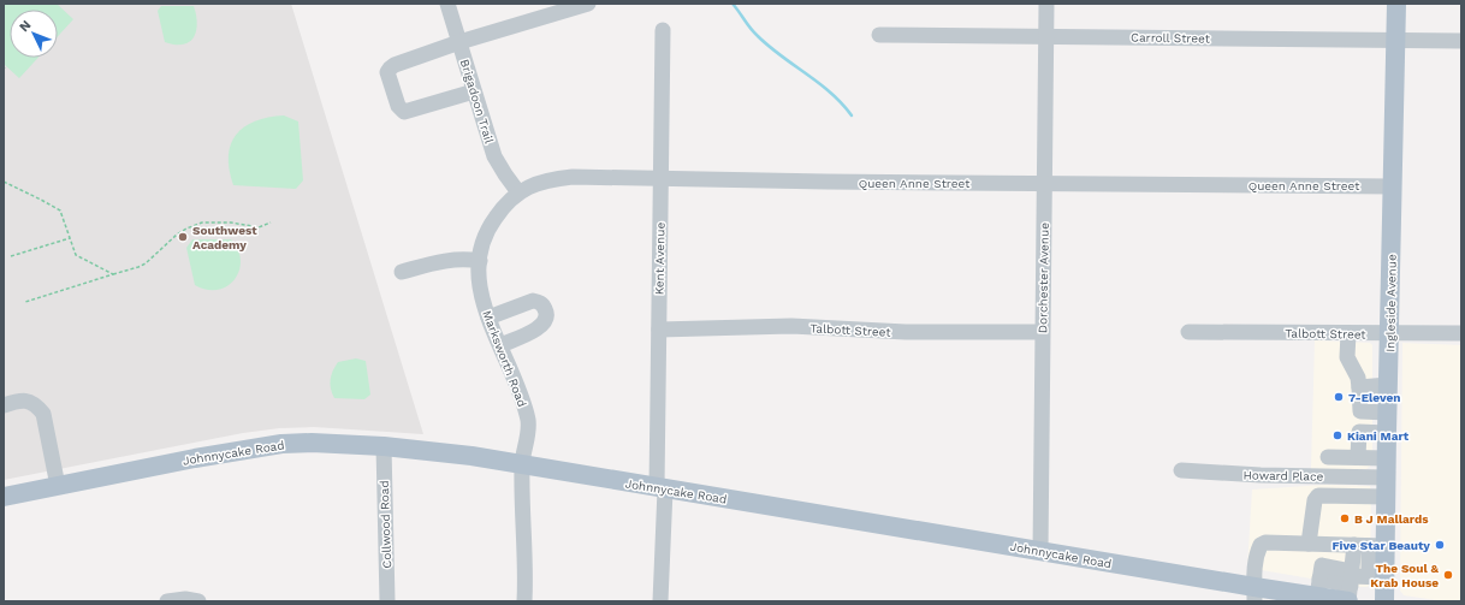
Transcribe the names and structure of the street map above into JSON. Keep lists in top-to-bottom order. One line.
{"streets":{"main road":["Ingleside Avenue","Johnnycake Road"],"street":["Carroll Street","Brigadoon Trail","Queen Anne Street","Kent Avenue","Dorchester Avenue","Talbott Street","Marksworth Road","Howard Place","Collwood Road"]},"crossings":[["Carroll Street","Dorchester Avenue"],["Carroll Street","Ingleside Avenue"],["Brigadoon Trail","Queen Anne Street"],["Queen Anne Street","Kent Avenue"],["Queen Anne Street","Dorchester Avenue"],["Queen Anne Street","Ingleside Avenue"],["Queen Anne Street","Marksworth Road"],["Kent Avenue","Talbott Street"],["Kent Avenue","Johnnycake Road"],["Dorchester Avenue","Talbott Street"],["Dorchester Avenue","Johnnycake Road"],["Ingleside Avenue","Talbott Street"],["Ingleside Avenue","Howard Place"],["Marksworth Road","Johnnycake Road"],["Johnnycake Road","Collwood Road"]],"places":["Southwest Academy","7-Eleven","Kiani Mart","B J Mallards","Five Star Beauty","The Soul & Krab House"],"north":"top left"}
